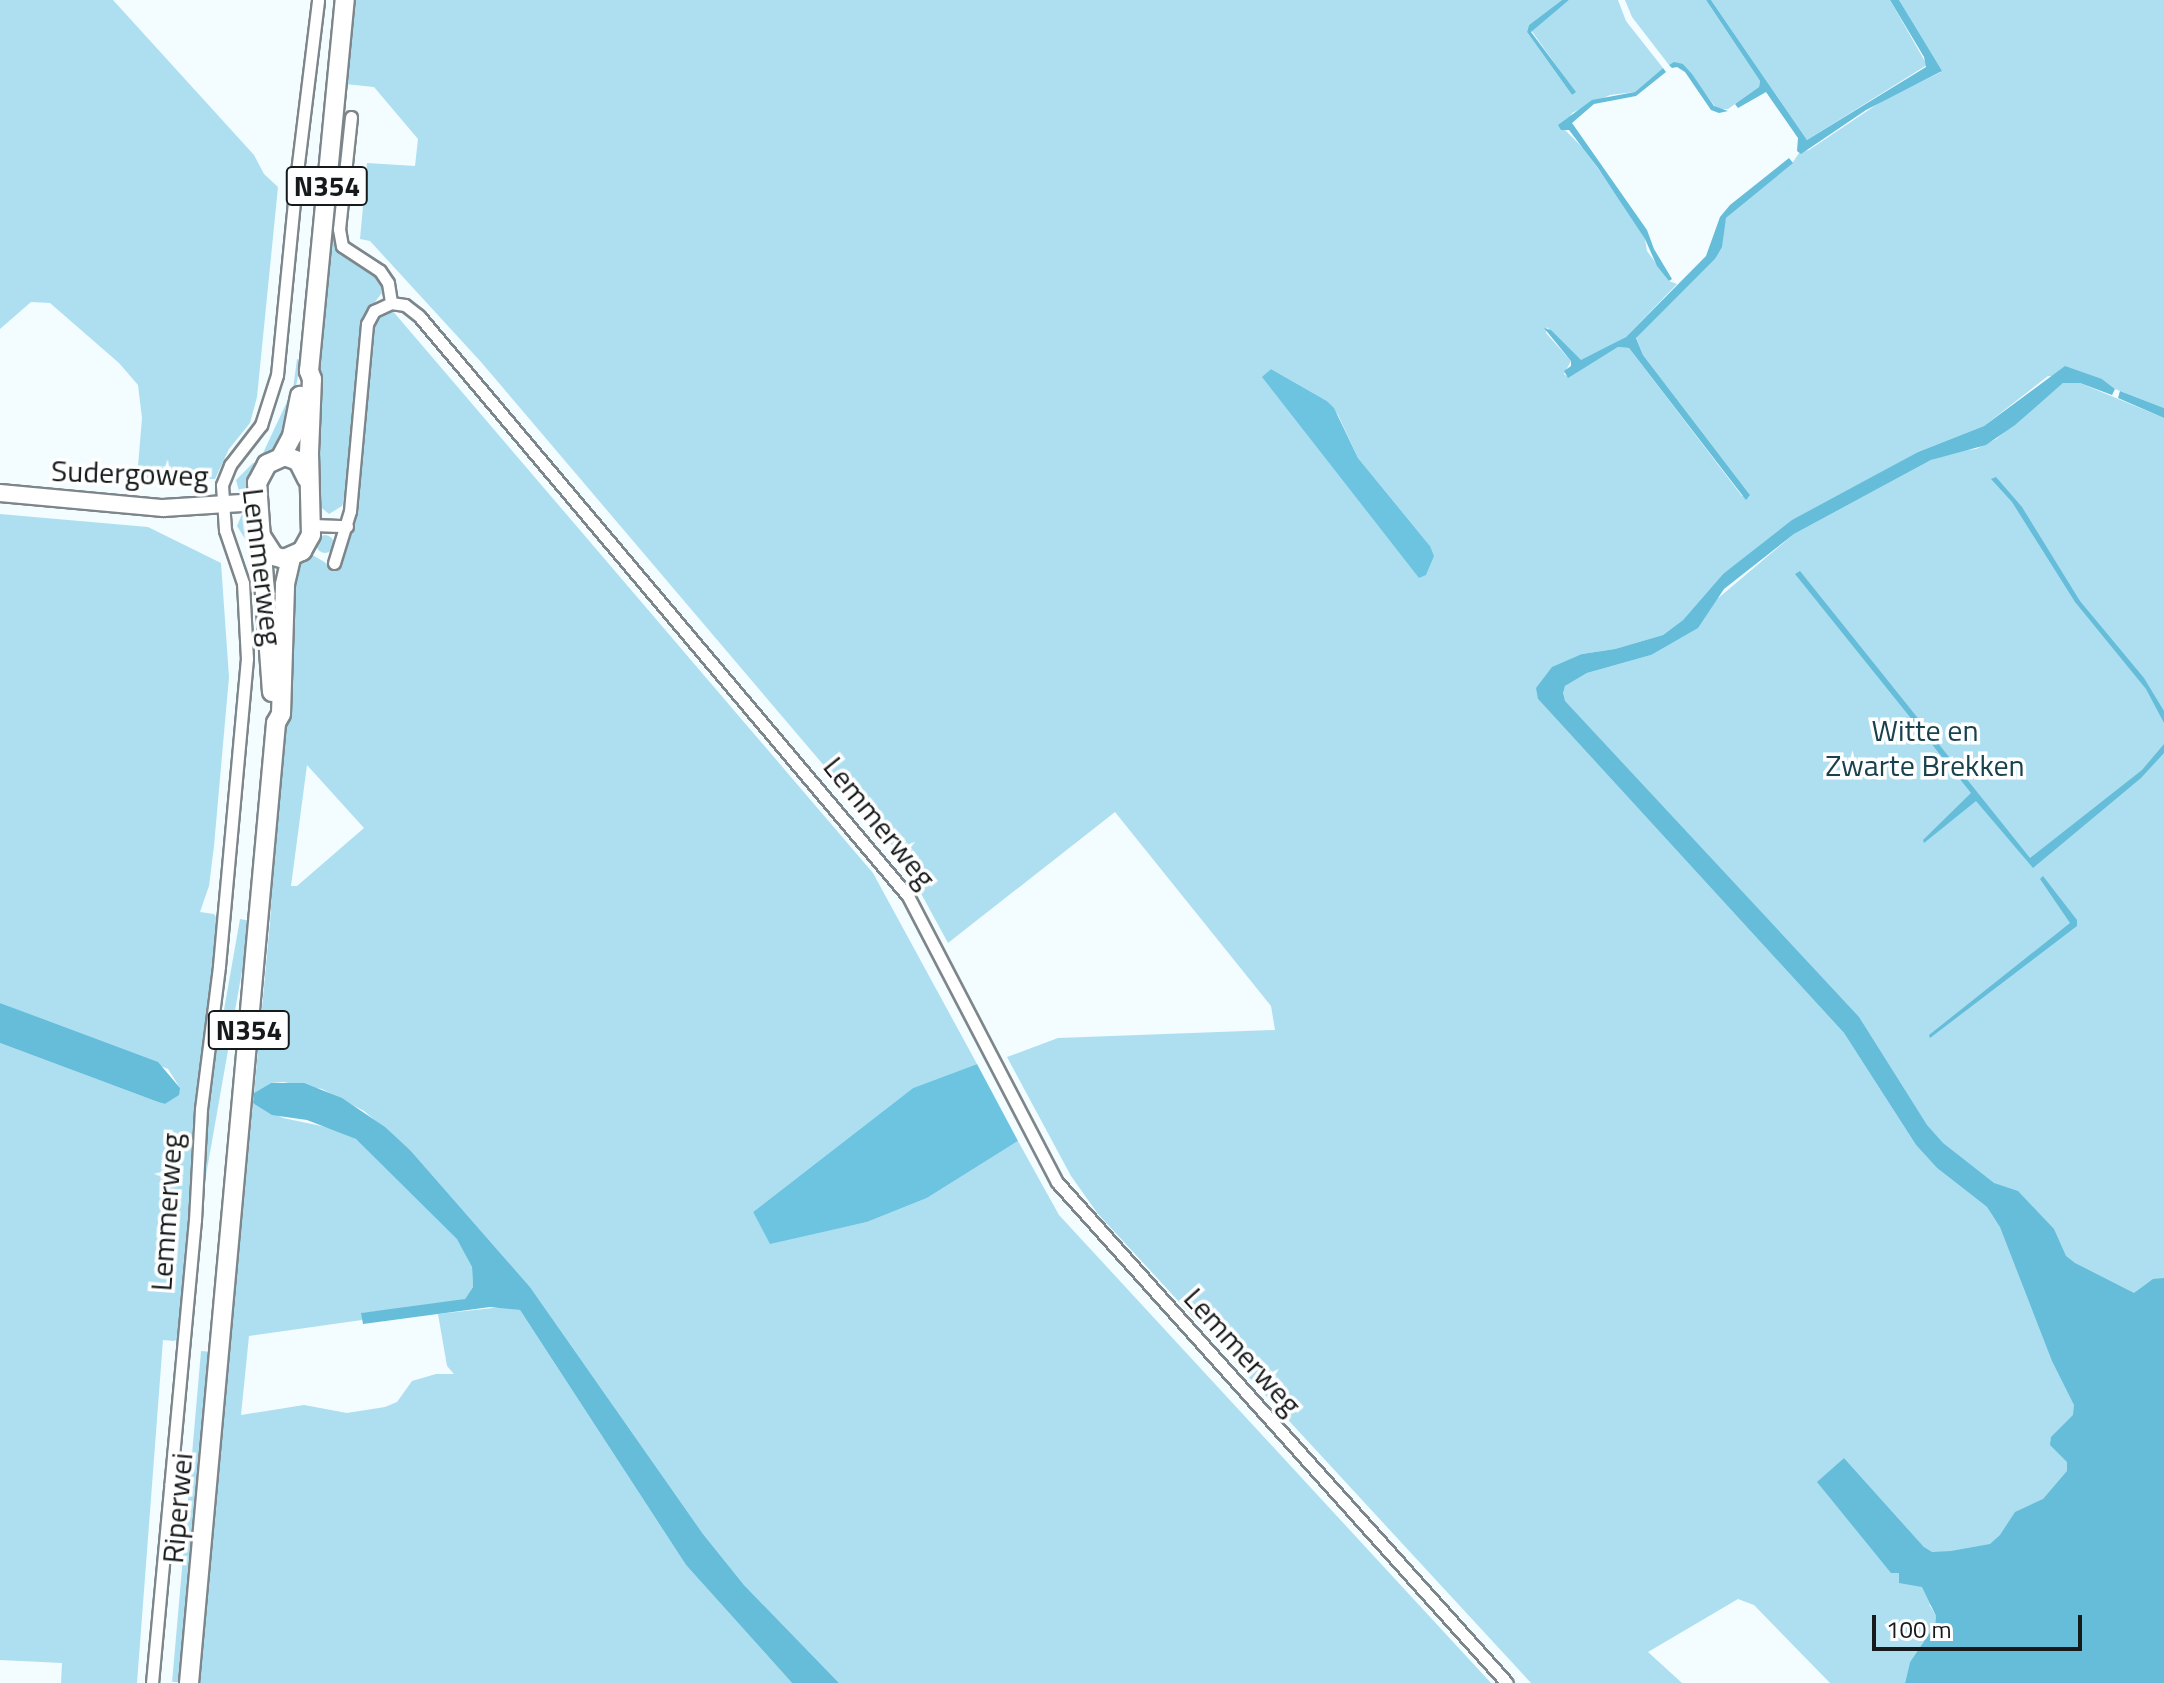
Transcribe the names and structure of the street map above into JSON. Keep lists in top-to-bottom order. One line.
{"streets":{"main road":["N354","Lemmerweg","Riperwei"],"street":["Sudergoweg"]},"crossings":[["N354","Sudergoweg"],["N354","Lemmerweg"],["Sudergoweg","Lemmerweg"],["Lemmerweg","Riperwei"]],"parks":["Witte en Zwarte Brekken"],"scale_bar":"100 m"}
